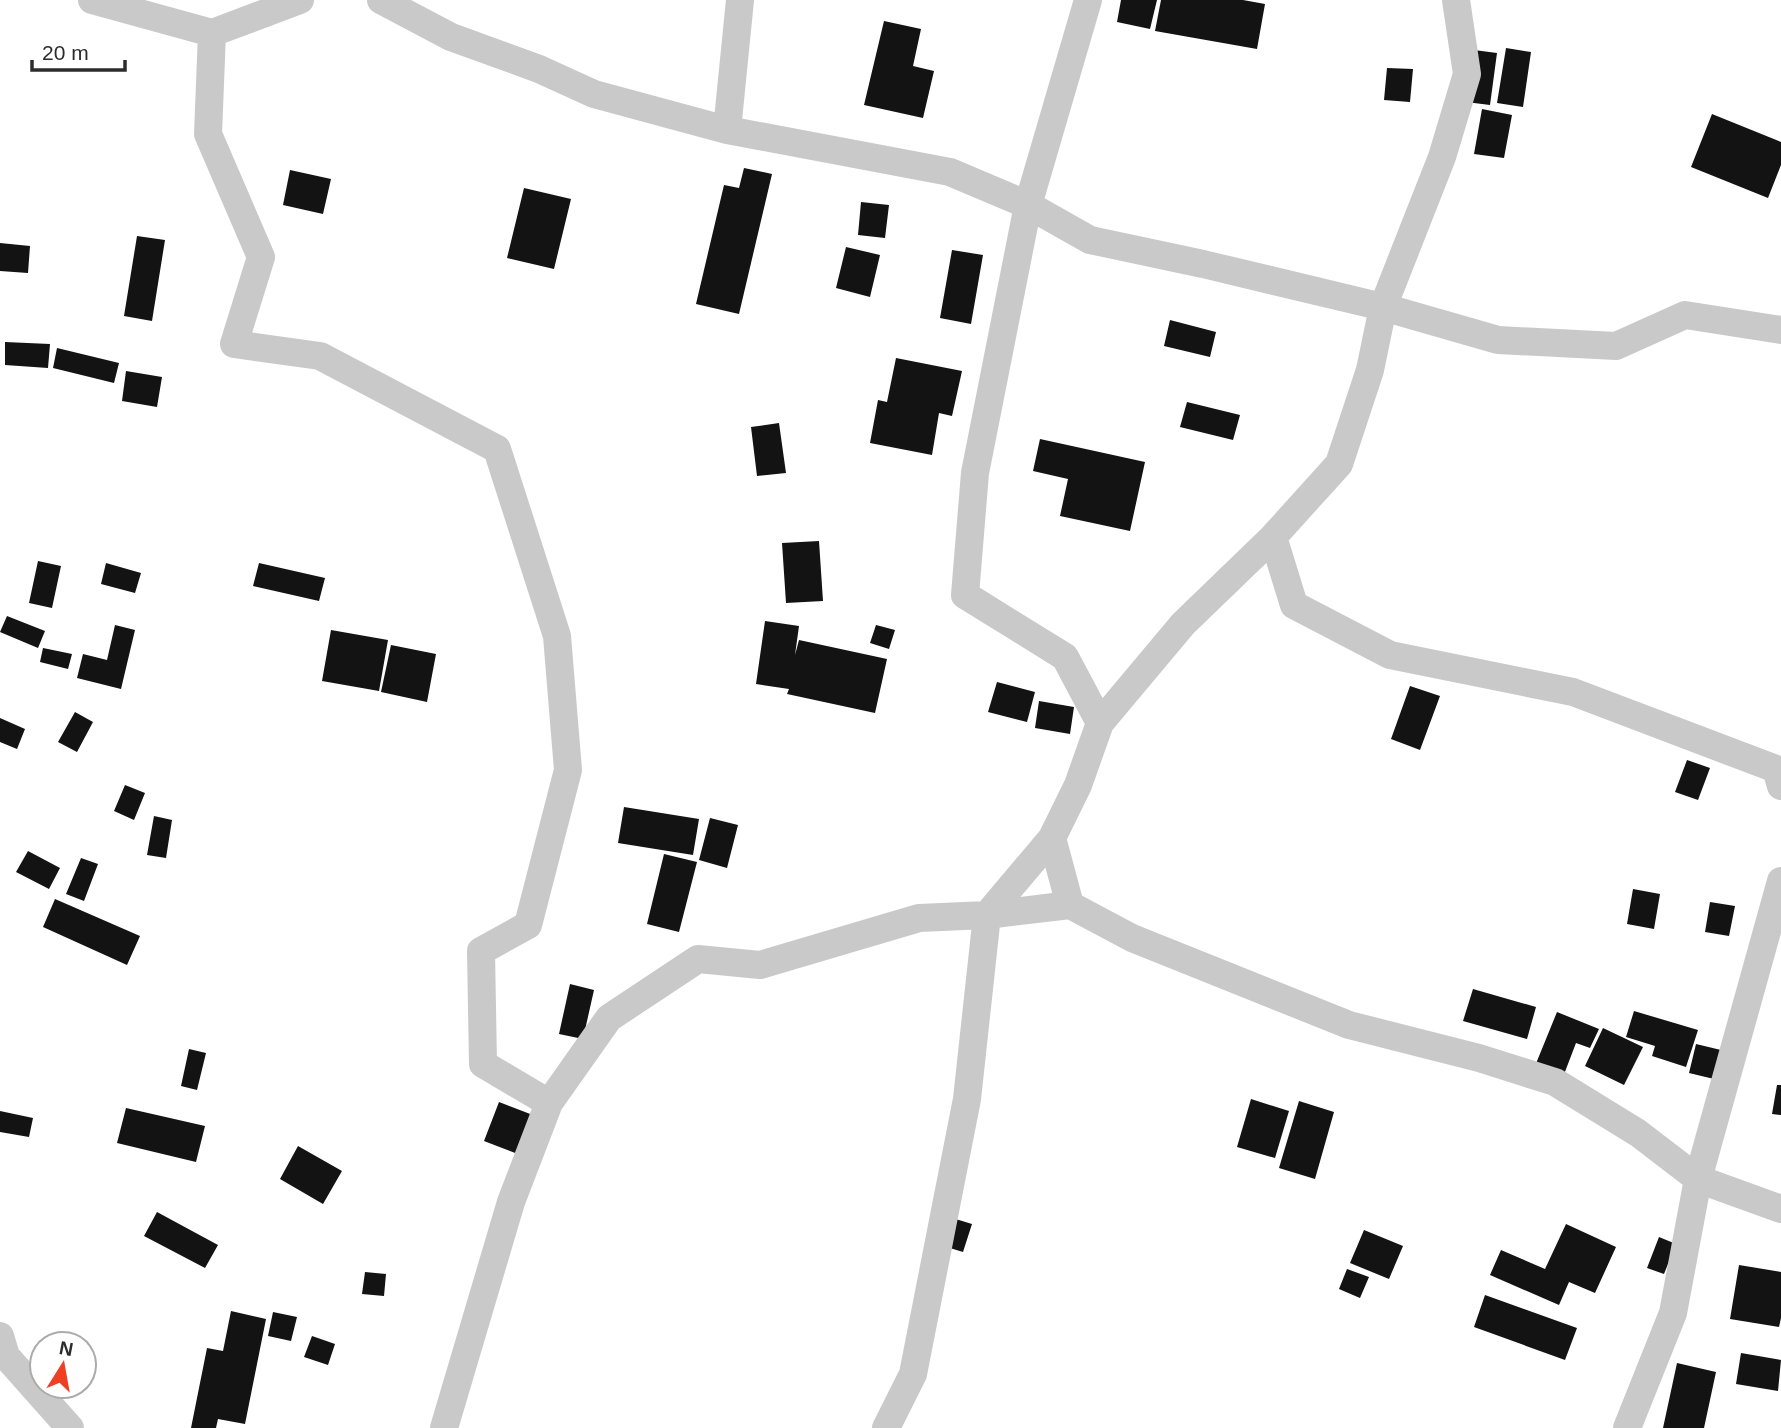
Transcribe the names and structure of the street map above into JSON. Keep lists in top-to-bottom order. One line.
{"scale_bar":"20 m","north":"top"}
